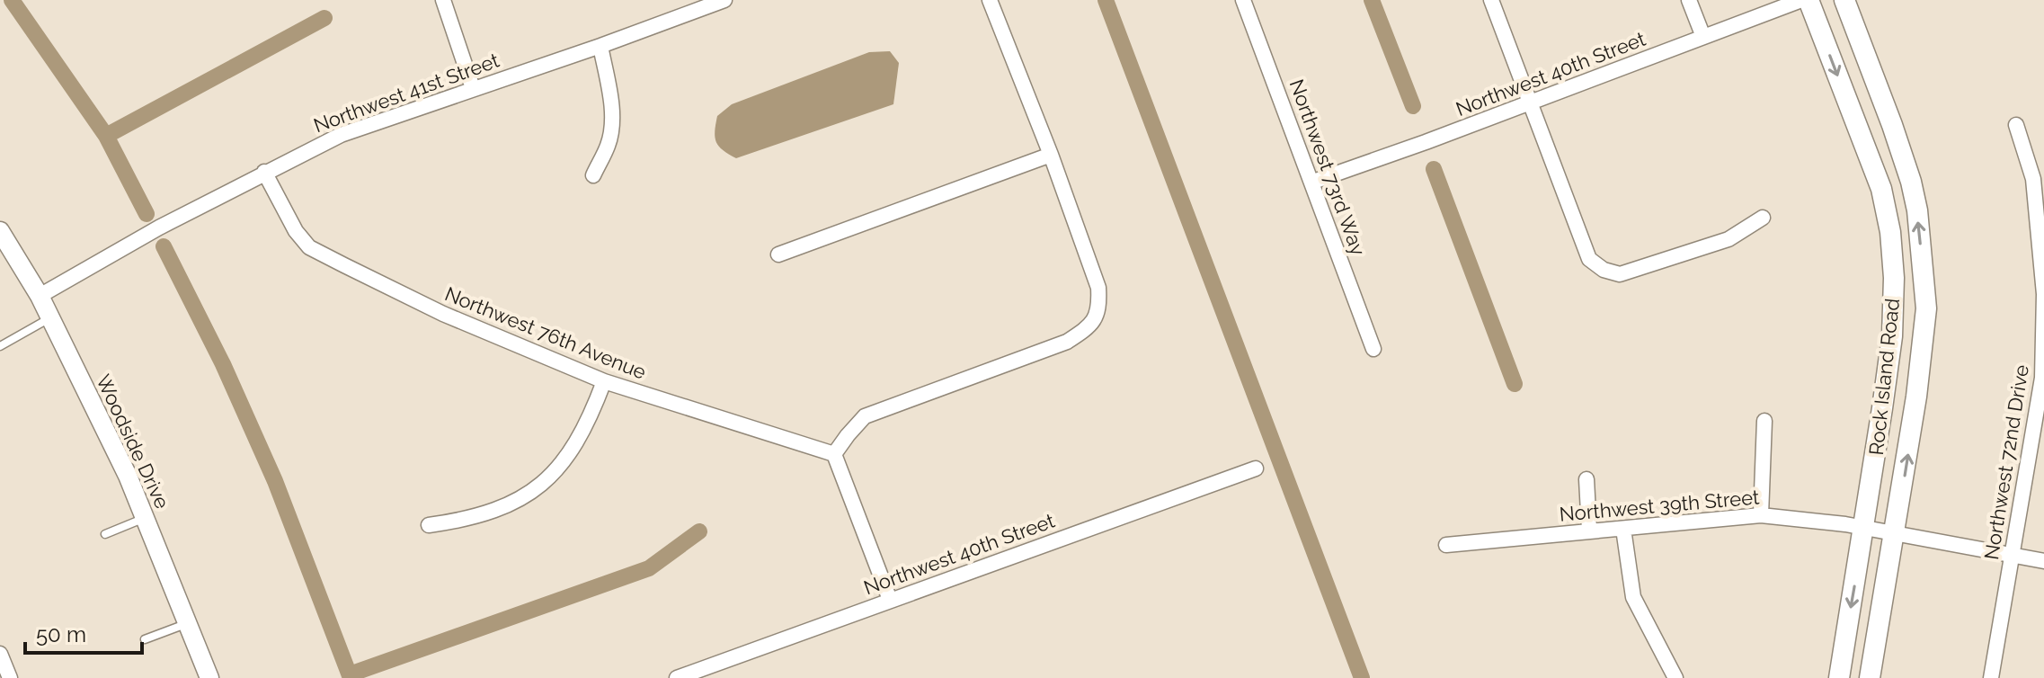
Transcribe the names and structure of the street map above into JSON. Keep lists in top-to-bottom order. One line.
{"streets":{"main road":["Rock Island Road"],"street":["Northwest 40th Street","Northwest 41st Street","Northwest 73rd Way","Northwest 76th Avenue","Woodside Drive","Northwest 72nd Drive","Northwest 39th Street"]},"crossings":[["Northwest 40th Street","Northwest 73rd Way"],["Northwest 41st Street","Northwest 76th Avenue"],["Northwest 41st Street","Woodside Drive"],["Rock Island Road","Northwest 39th Street"],["Northwest 72nd Drive","Northwest 39th Street"]],"scale_bar":"50 m"}
